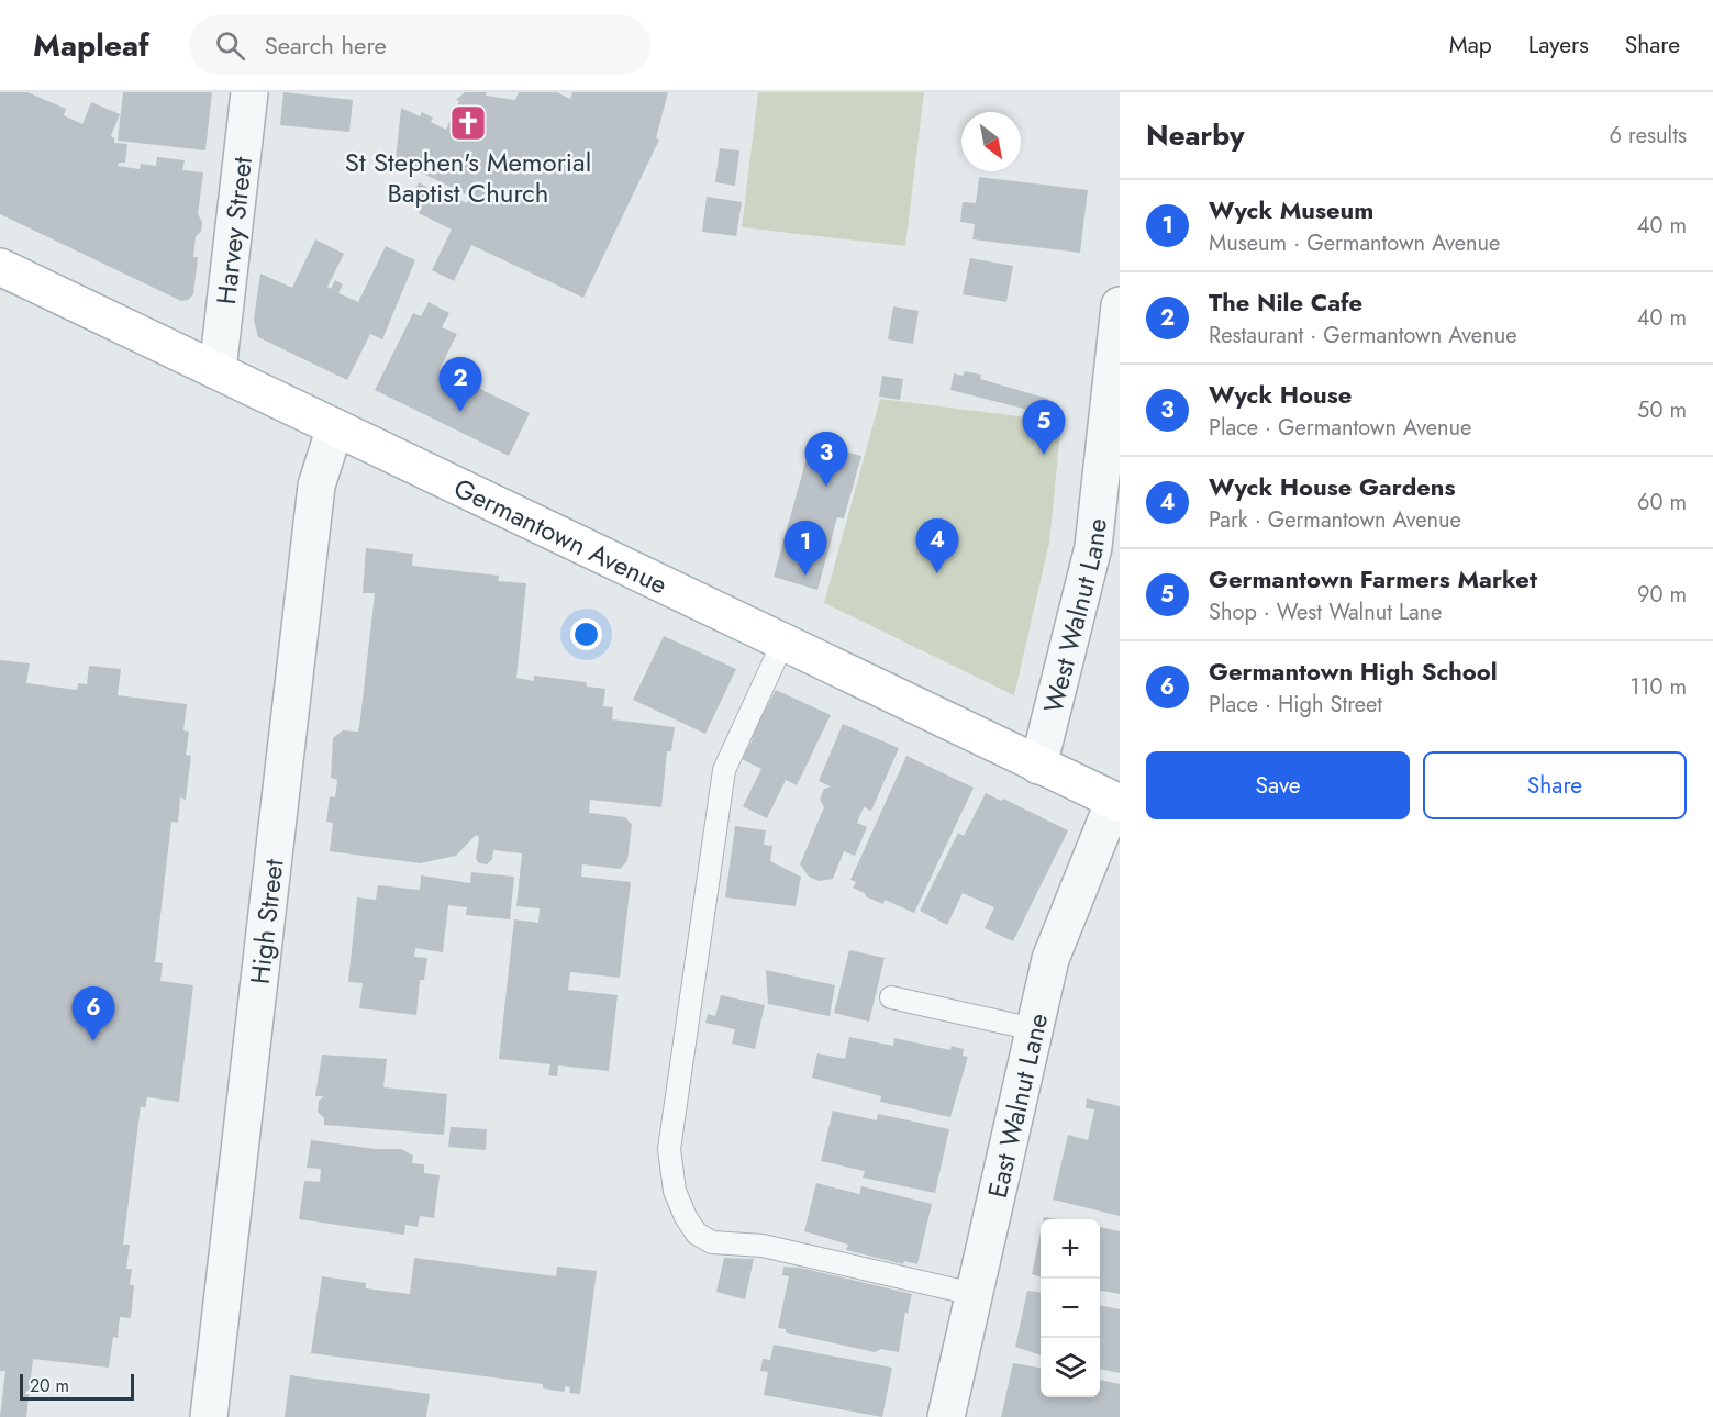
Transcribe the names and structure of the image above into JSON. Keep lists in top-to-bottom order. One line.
{"streets":{"main road":["Germantown Avenue"],"street":["Harvey Street","West Walnut Lane","High Street","East Walnut Lane"]},"crossings":[["Harvey Street","Germantown Avenue"],["Germantown Avenue","West Walnut Lane"],["Germantown Avenue","High Street"],["Germantown Avenue","East Walnut Lane"]],"places":{"church":["St Stephen's Memorial Baptist Church"]},"scale_bar":"20 m","north":"bottom right","page":{"header":"Mapleaf","search":"Search here","nav":["Map","Layers","Share"],"heading":["Nearby","6 results"],"list":[{"mark":"1","name":"Wyck Museum","note":"Museum · Germantown Avenue","value":"40 m"},{"mark":"2","name":"The Nile Cafe","note":"Restaurant · Germantown Avenue","value":"40 m"},{"mark":"3","name":"Wyck House","note":"Place · Germantown Avenue","value":"50 m"},{"mark":"4","name":"Wyck House Gardens","note":"Park · Germantown Avenue","value":"60 m"},{"mark":"5","name":"Germantown Farmers Market","note":"Shop · West Walnut Lane","value":"90 m"},{"mark":"6","name":"Germantown High School","note":"Place · High Street","value":"110 m"}],"pins":["2","5","3","4","1","6"],"buttons":["Save","Share"],"map_buttons":["+","−"],"scale":"20 m"}}
